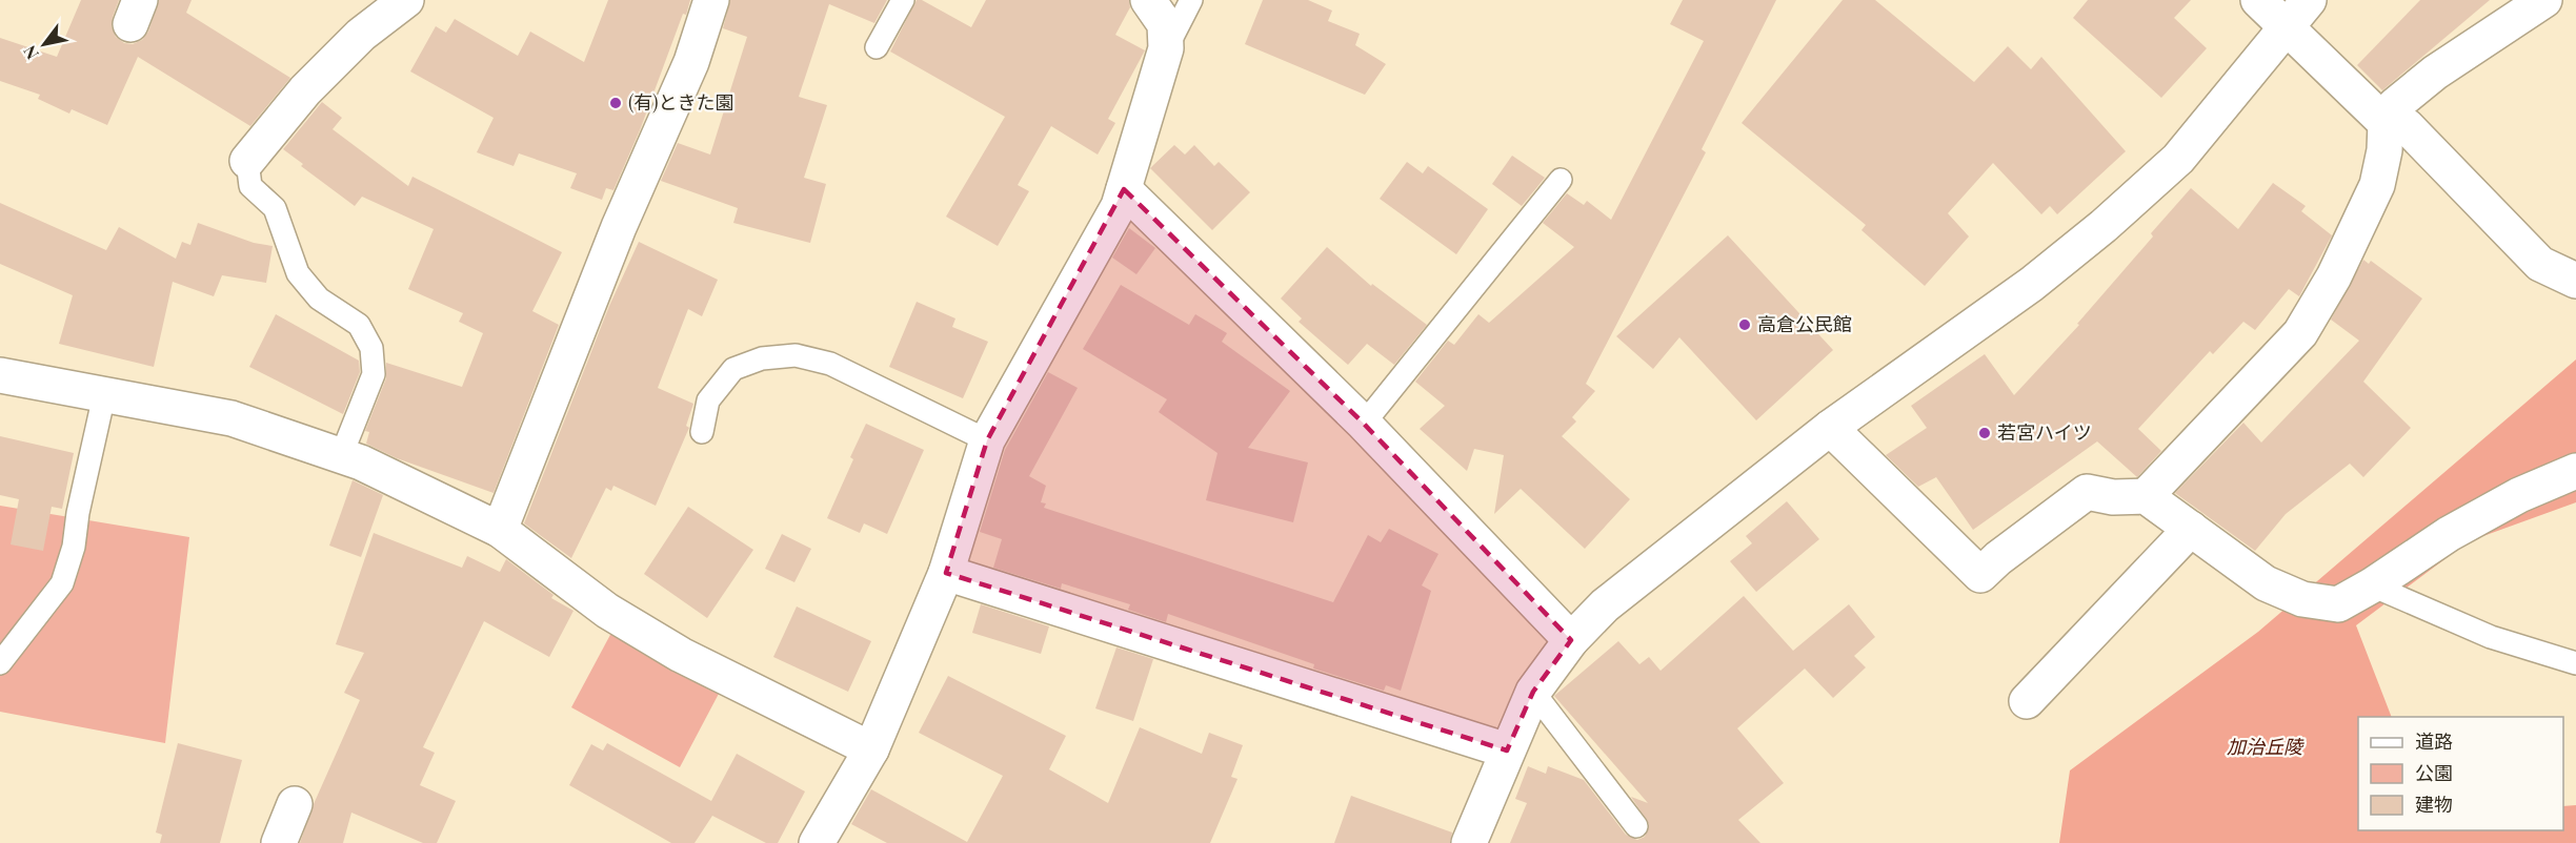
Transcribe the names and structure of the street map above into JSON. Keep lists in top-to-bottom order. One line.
{"parks":["加治丘陵"],"places":["(有)ときた園","高倉公民館","若宮ハイツ"],"legend":["道路","公園","建物"],"north":"bottom left"}
